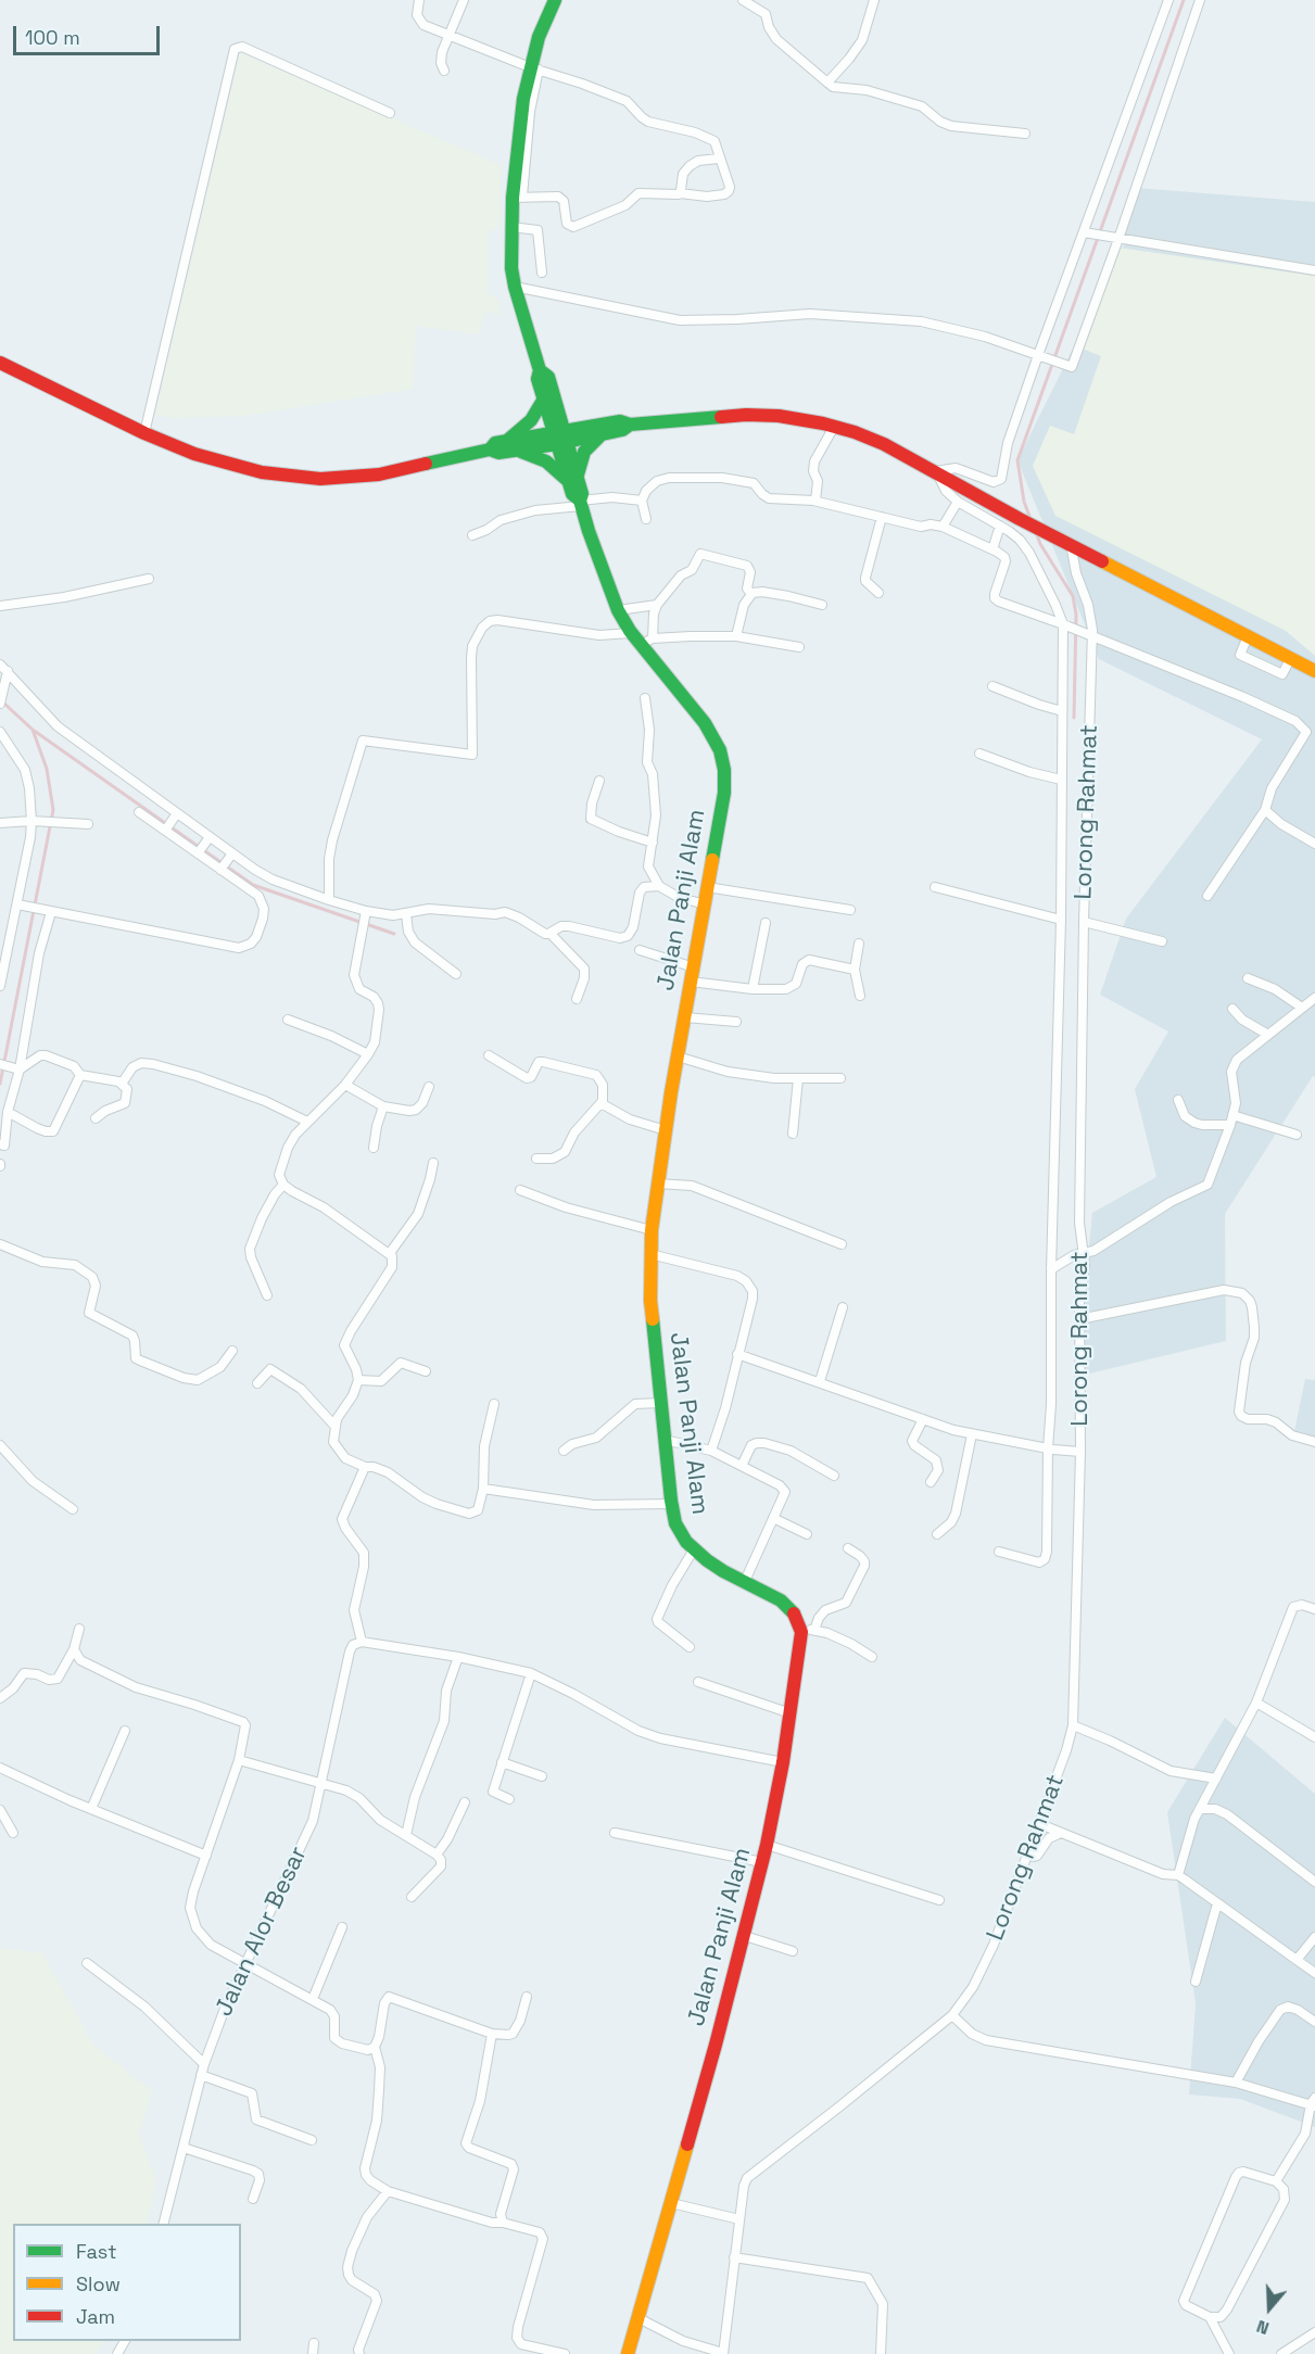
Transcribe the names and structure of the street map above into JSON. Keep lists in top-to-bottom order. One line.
{"streets":{"main road":["Jalan Panji Alam"],"street":["Lorong Rahmat","Jalan Alor Besar"]},"legend":["Fast","Slow","Jam"],"scale_bar":"100 m","north":"bottom"}
